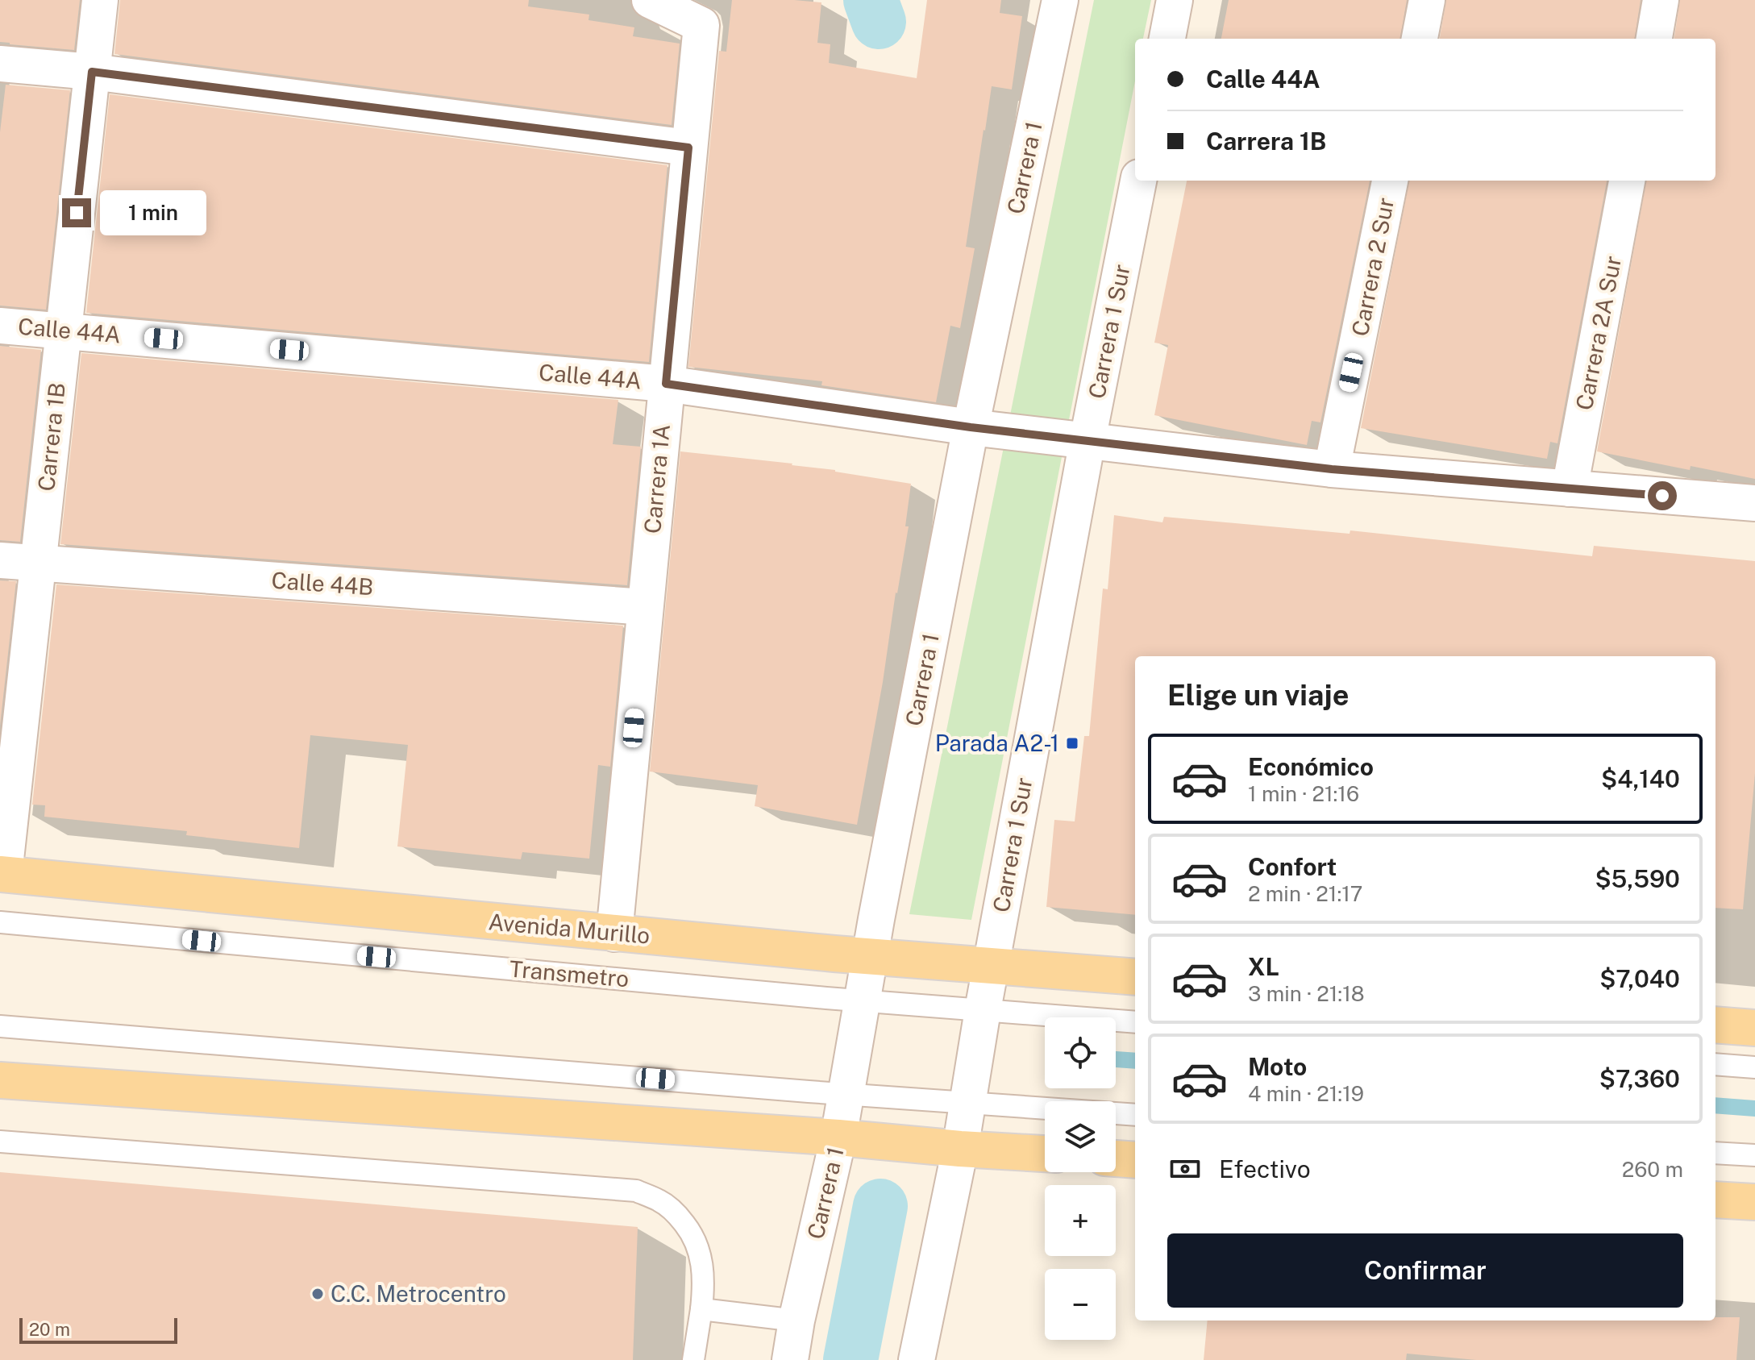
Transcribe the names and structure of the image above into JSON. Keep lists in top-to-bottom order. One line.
{"streets":{"main road":["Avenida Murillo"],"street":["Carrera 1","Carrera 2 Sur","Calle 44A","Carrera 1 Sur","Carrera 2A Sur","Carrera 1B","Carrera 1A","Calle 44B"],"lane":["Transmetro"]},"crossings":[["Carrera 1","Calle 44A"],["Carrera 1","Avenida Murillo"],["Carrera 1","Transmetro"],["Carrera 2 Sur","Calle 44A"],["Calle 44A","Carrera 1 Sur"],["Calle 44A","Carrera 2A Sur"],["Calle 44A","Carrera 1B"],["Calle 44A","Carrera 1A"],["Carrera 1 Sur","Avenida Murillo"],["Carrera 1 Sur","Transmetro"],["Carrera 1B","Calle 44B"],["Carrera 1B","Avenida Murillo"],["Carrera 1A","Calle 44B"],["Carrera 1A","Avenida Murillo"]],"places":{"transit":["Parada A2-1"],"other":["C.C. Metrocentro"]},"scale_bar":"20 m","page":{"banner":["Calle 44A","Carrera 1B"],"bubble":"1 min","heading":"Elige un viaje","list":[{"name":"Económico","note":"1 min · 21:16","value":"$4,140"},{"name":"Confort","note":"2 min · 21:17","value":"$5,590"},{"name":"XL","note":"3 min · 21:18","value":"$7,040"},{"name":"Moto","note":"4 min · 21:19","value":"$7,360"}],"map_buttons":["+","−"],"pay":["Efectivo","260 m"],"buttons":"Confirmar","scale":"20 m"}}
